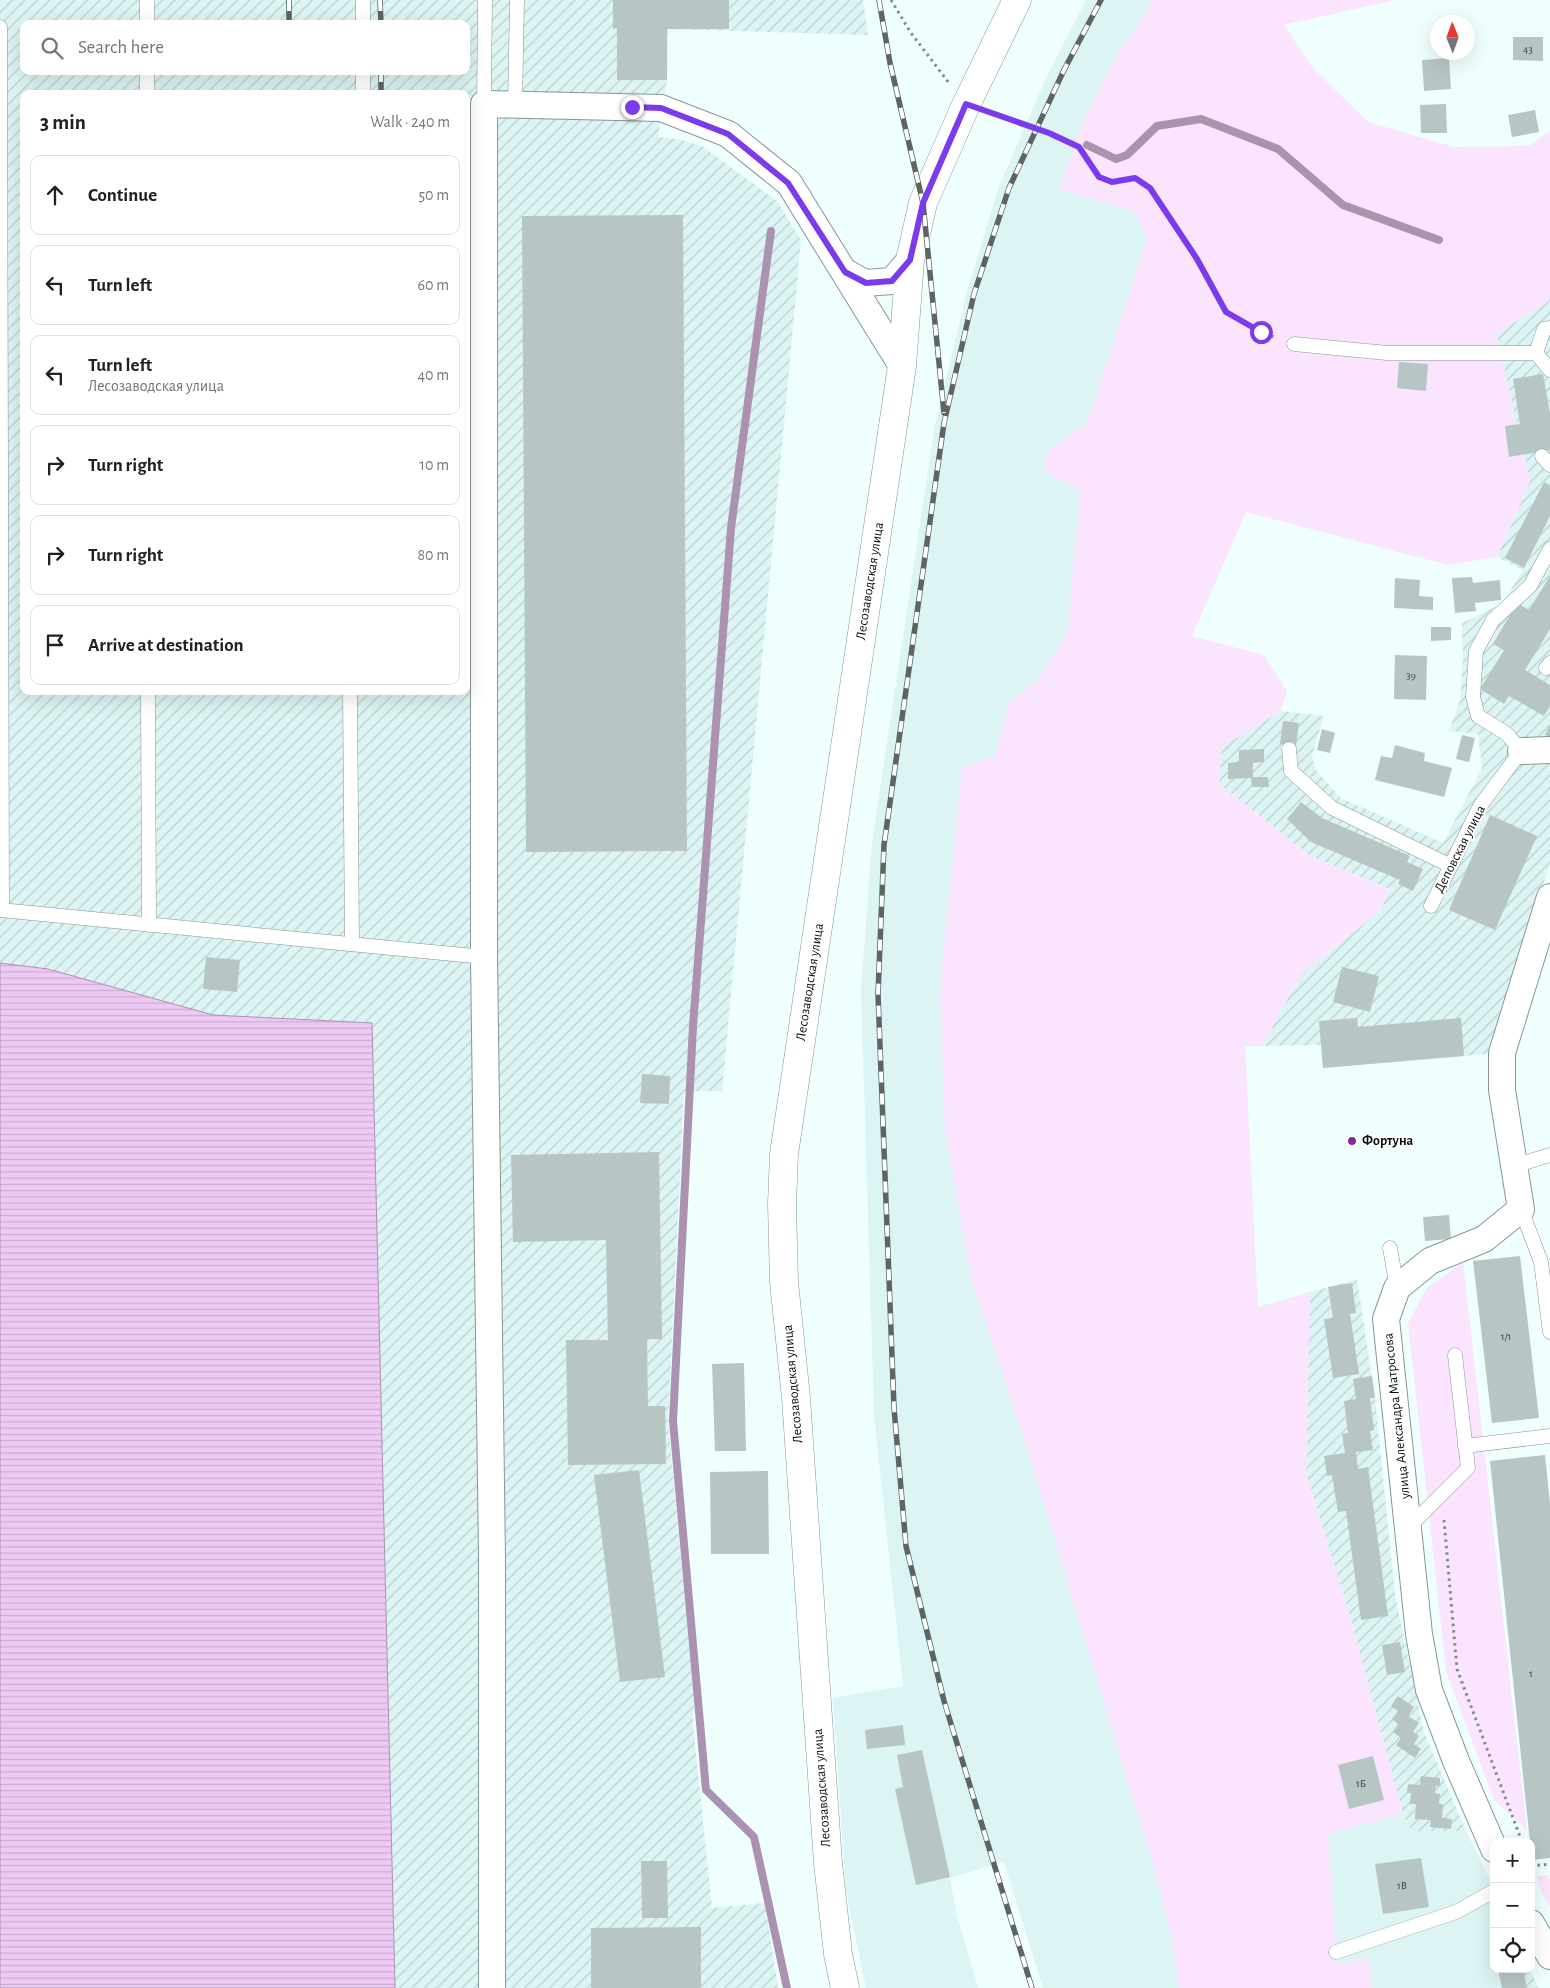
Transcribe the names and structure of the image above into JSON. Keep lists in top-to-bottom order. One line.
{"streets":{"main road":["Лесозаводская улица"],"street":["улица Александра Матросова"],"lane":["Деповская улица"]},"places":["Фортуна"],"house_numbers":["43","39","1/1","1","1Б","1В"],"north":"top","page":{"search":"Search here","heading":["3 min","Walk · 240 m"],"list":[["Continue","50 m"],["Turn left","60 m"],["Turn left","Лесозаводская улица","40 m"],["Turn right","10 m"],["Turn right","80 m"],"Arrive at destination"],"map_buttons":["+","−"]}}
